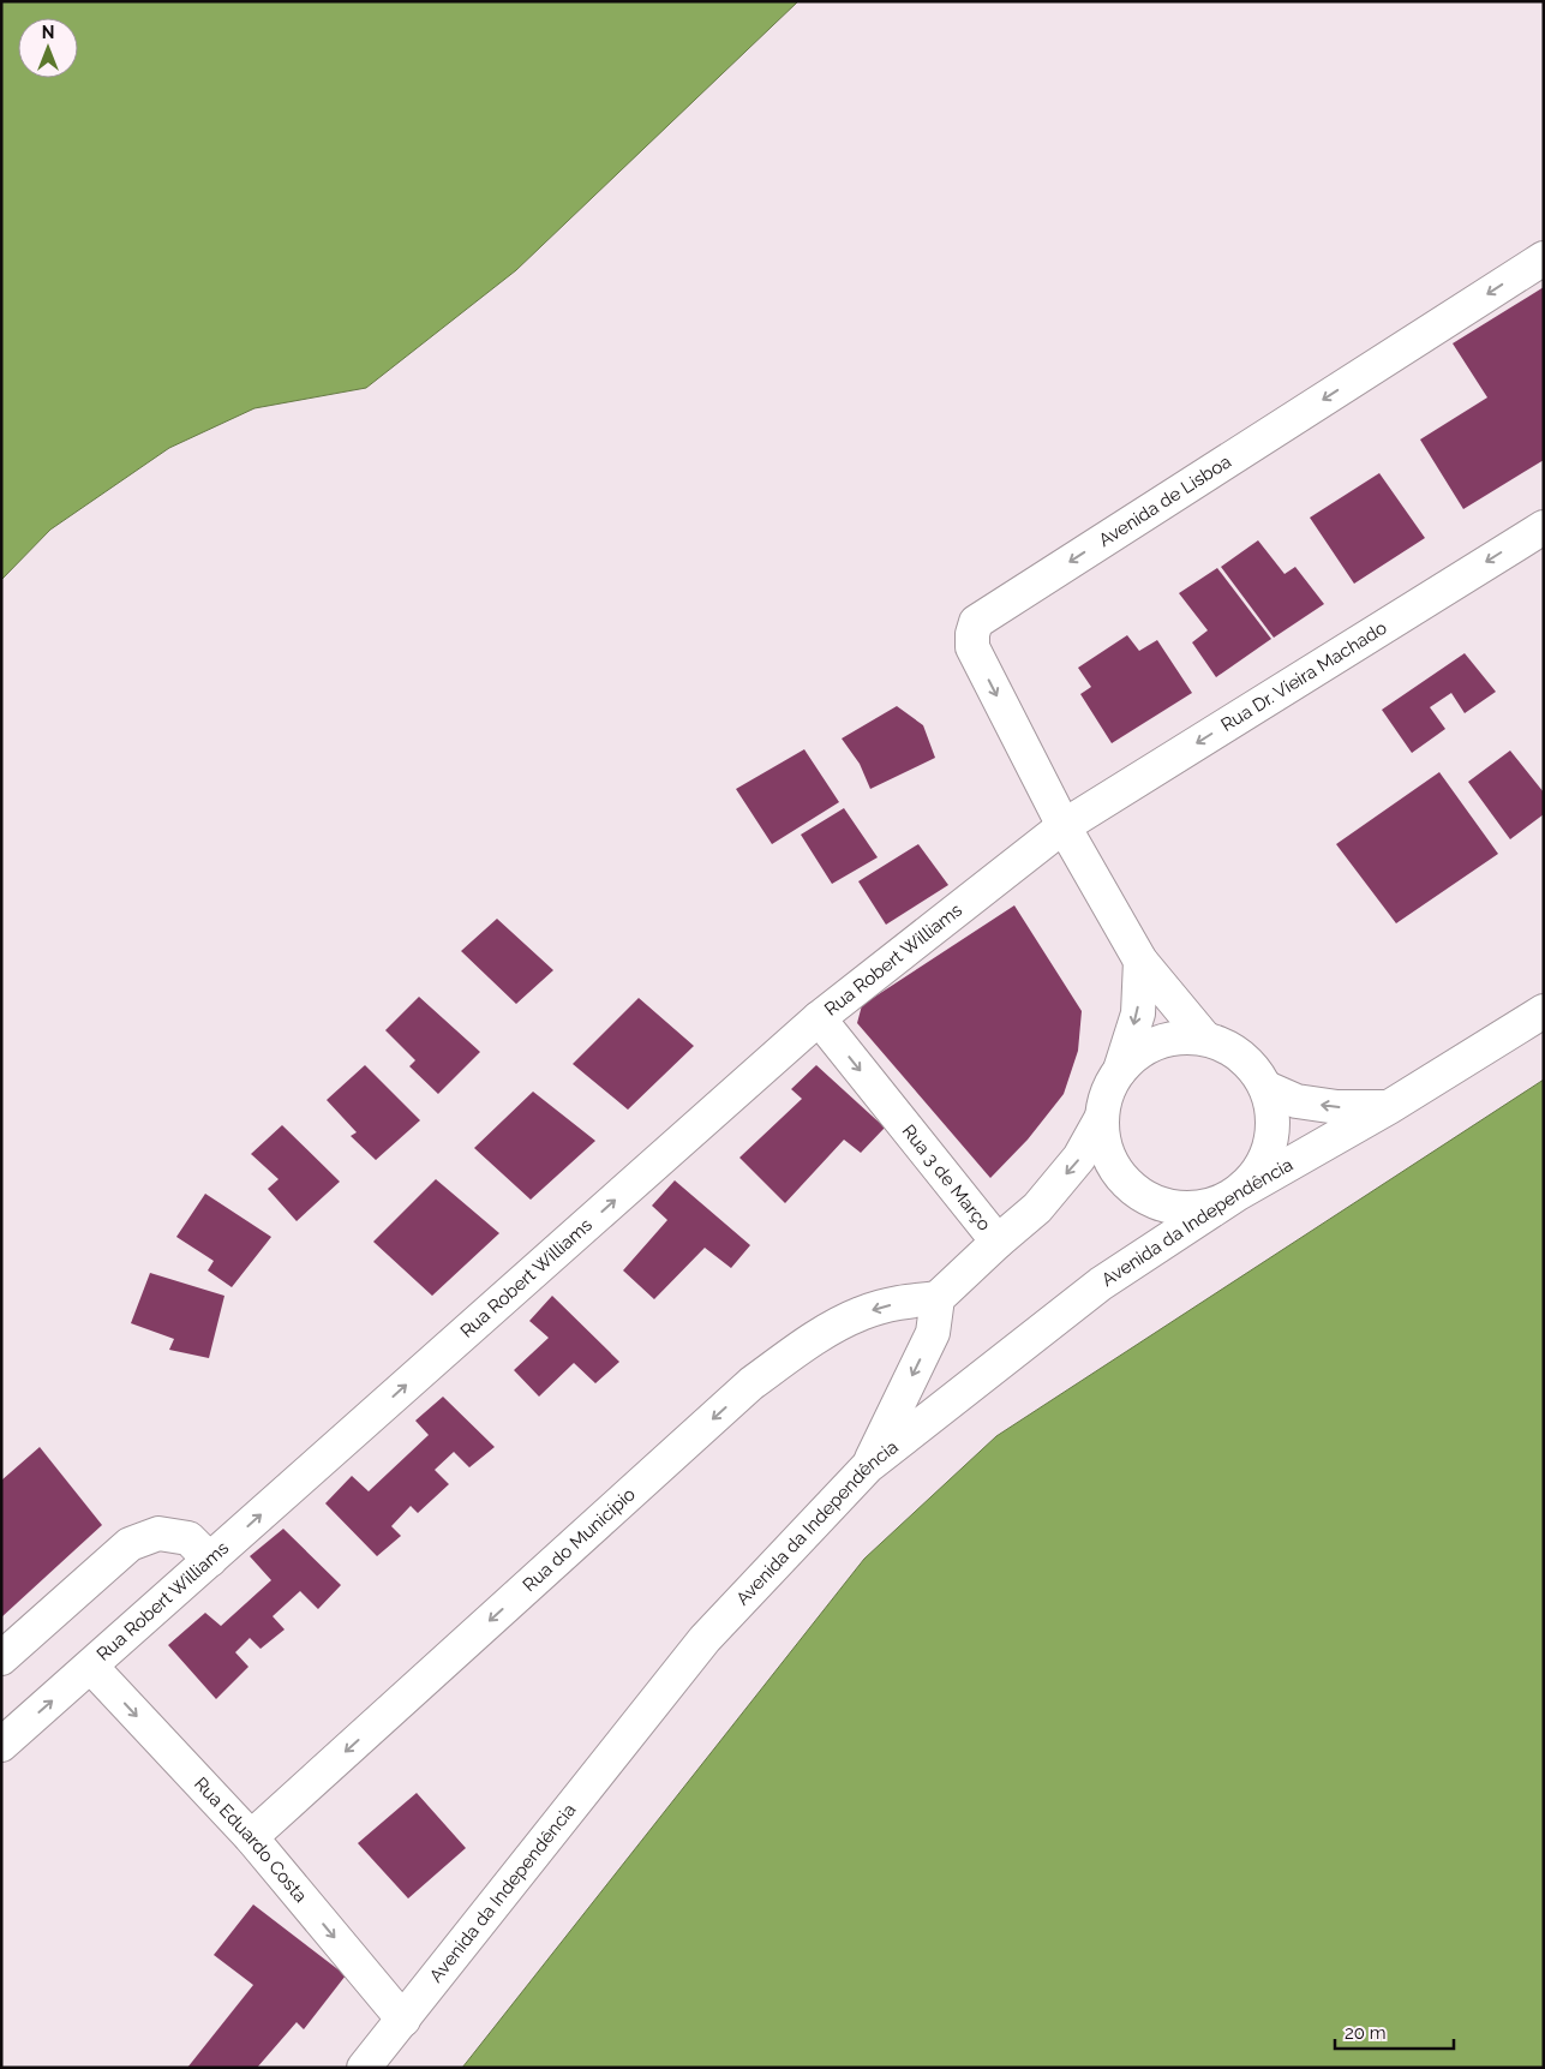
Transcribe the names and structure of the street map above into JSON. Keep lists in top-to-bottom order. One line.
{"streets":{"street":["Avenida de Lisboa","Rua Dr. Vieira Machado","Rua Robert Williams","Rua 3 de Março","Avenida da Independência","Rua do Município","Rua Eduardo Costa"]},"crossings":[["Avenida de Lisboa","Rua Dr. Vieira Machado"],["Avenida de Lisboa","Rua Robert Williams"],["Avenida de Lisboa","Avenida da Independência"],["Rua Dr. Vieira Machado","Rua Robert Williams"],["Rua Robert Williams","Rua 3 de Março"],["Rua Robert Williams","Rua Eduardo Costa"],["Rua 3 de Março","Rua do Município"],["Avenida da Independência","Rua Eduardo Costa"],["Rua do Município","Rua Eduardo Costa"]],"one_way":["Avenida de Lisboa","Rua Dr. Vieira Machado","Rua Robert Williams","Rua 3 de Março","Rua do Município","Rua Eduardo Costa"],"scale_bar":"20 m","north":"top"}
